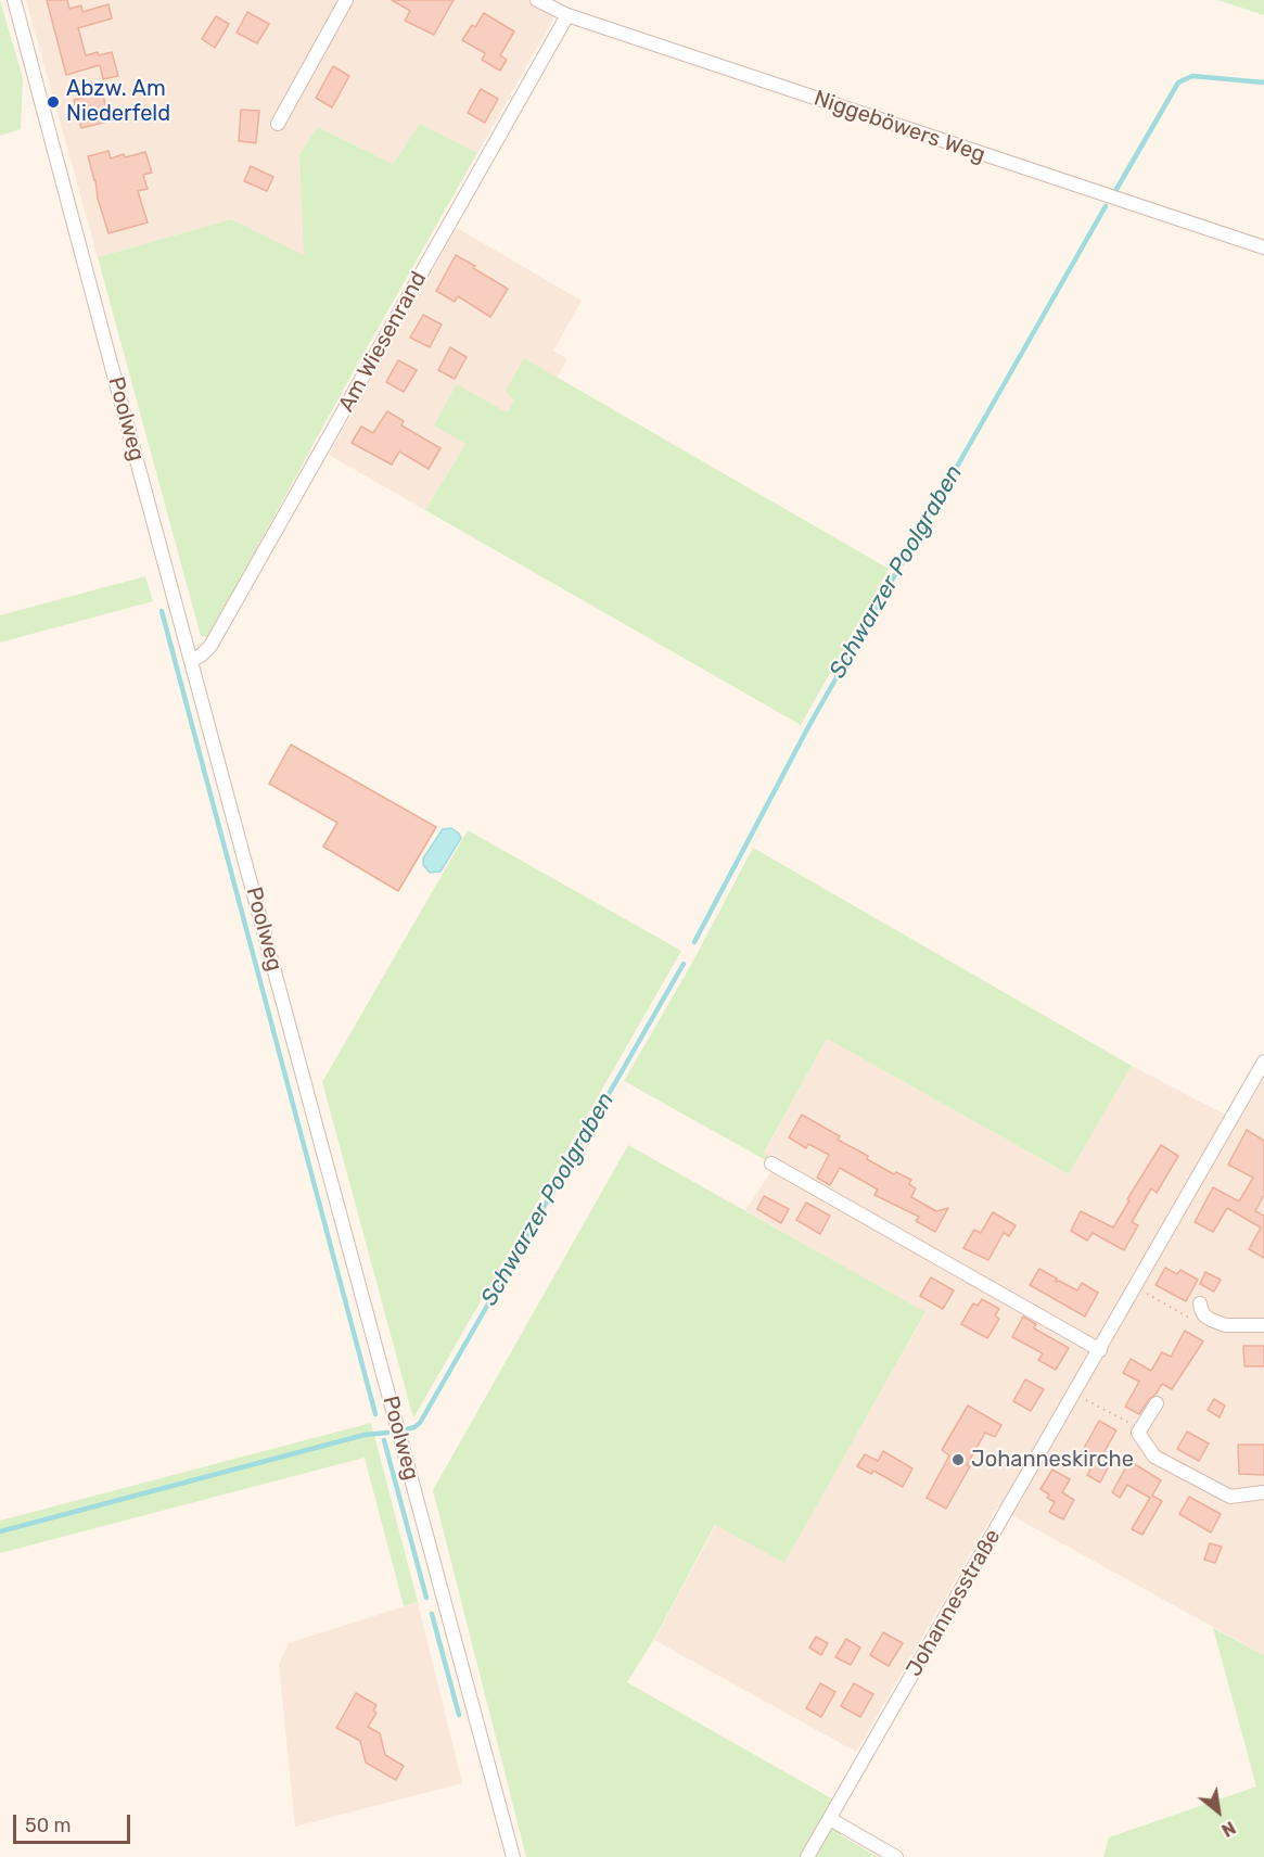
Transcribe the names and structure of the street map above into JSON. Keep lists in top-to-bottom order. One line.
{"streets":{"street":["Niggeböwers Weg","Am Wiesenrand","Poolweg","Johannesstraße"]},"crossings":[["Niggeböwers Weg","Am Wiesenrand"],["Am Wiesenrand","Poolweg"]],"water":["Schwarzer Poolgraben"],"places":["Abzw. Am Niederfeld","Johanneskirche"],"scale_bar":"50 m","north":"bottom right"}
